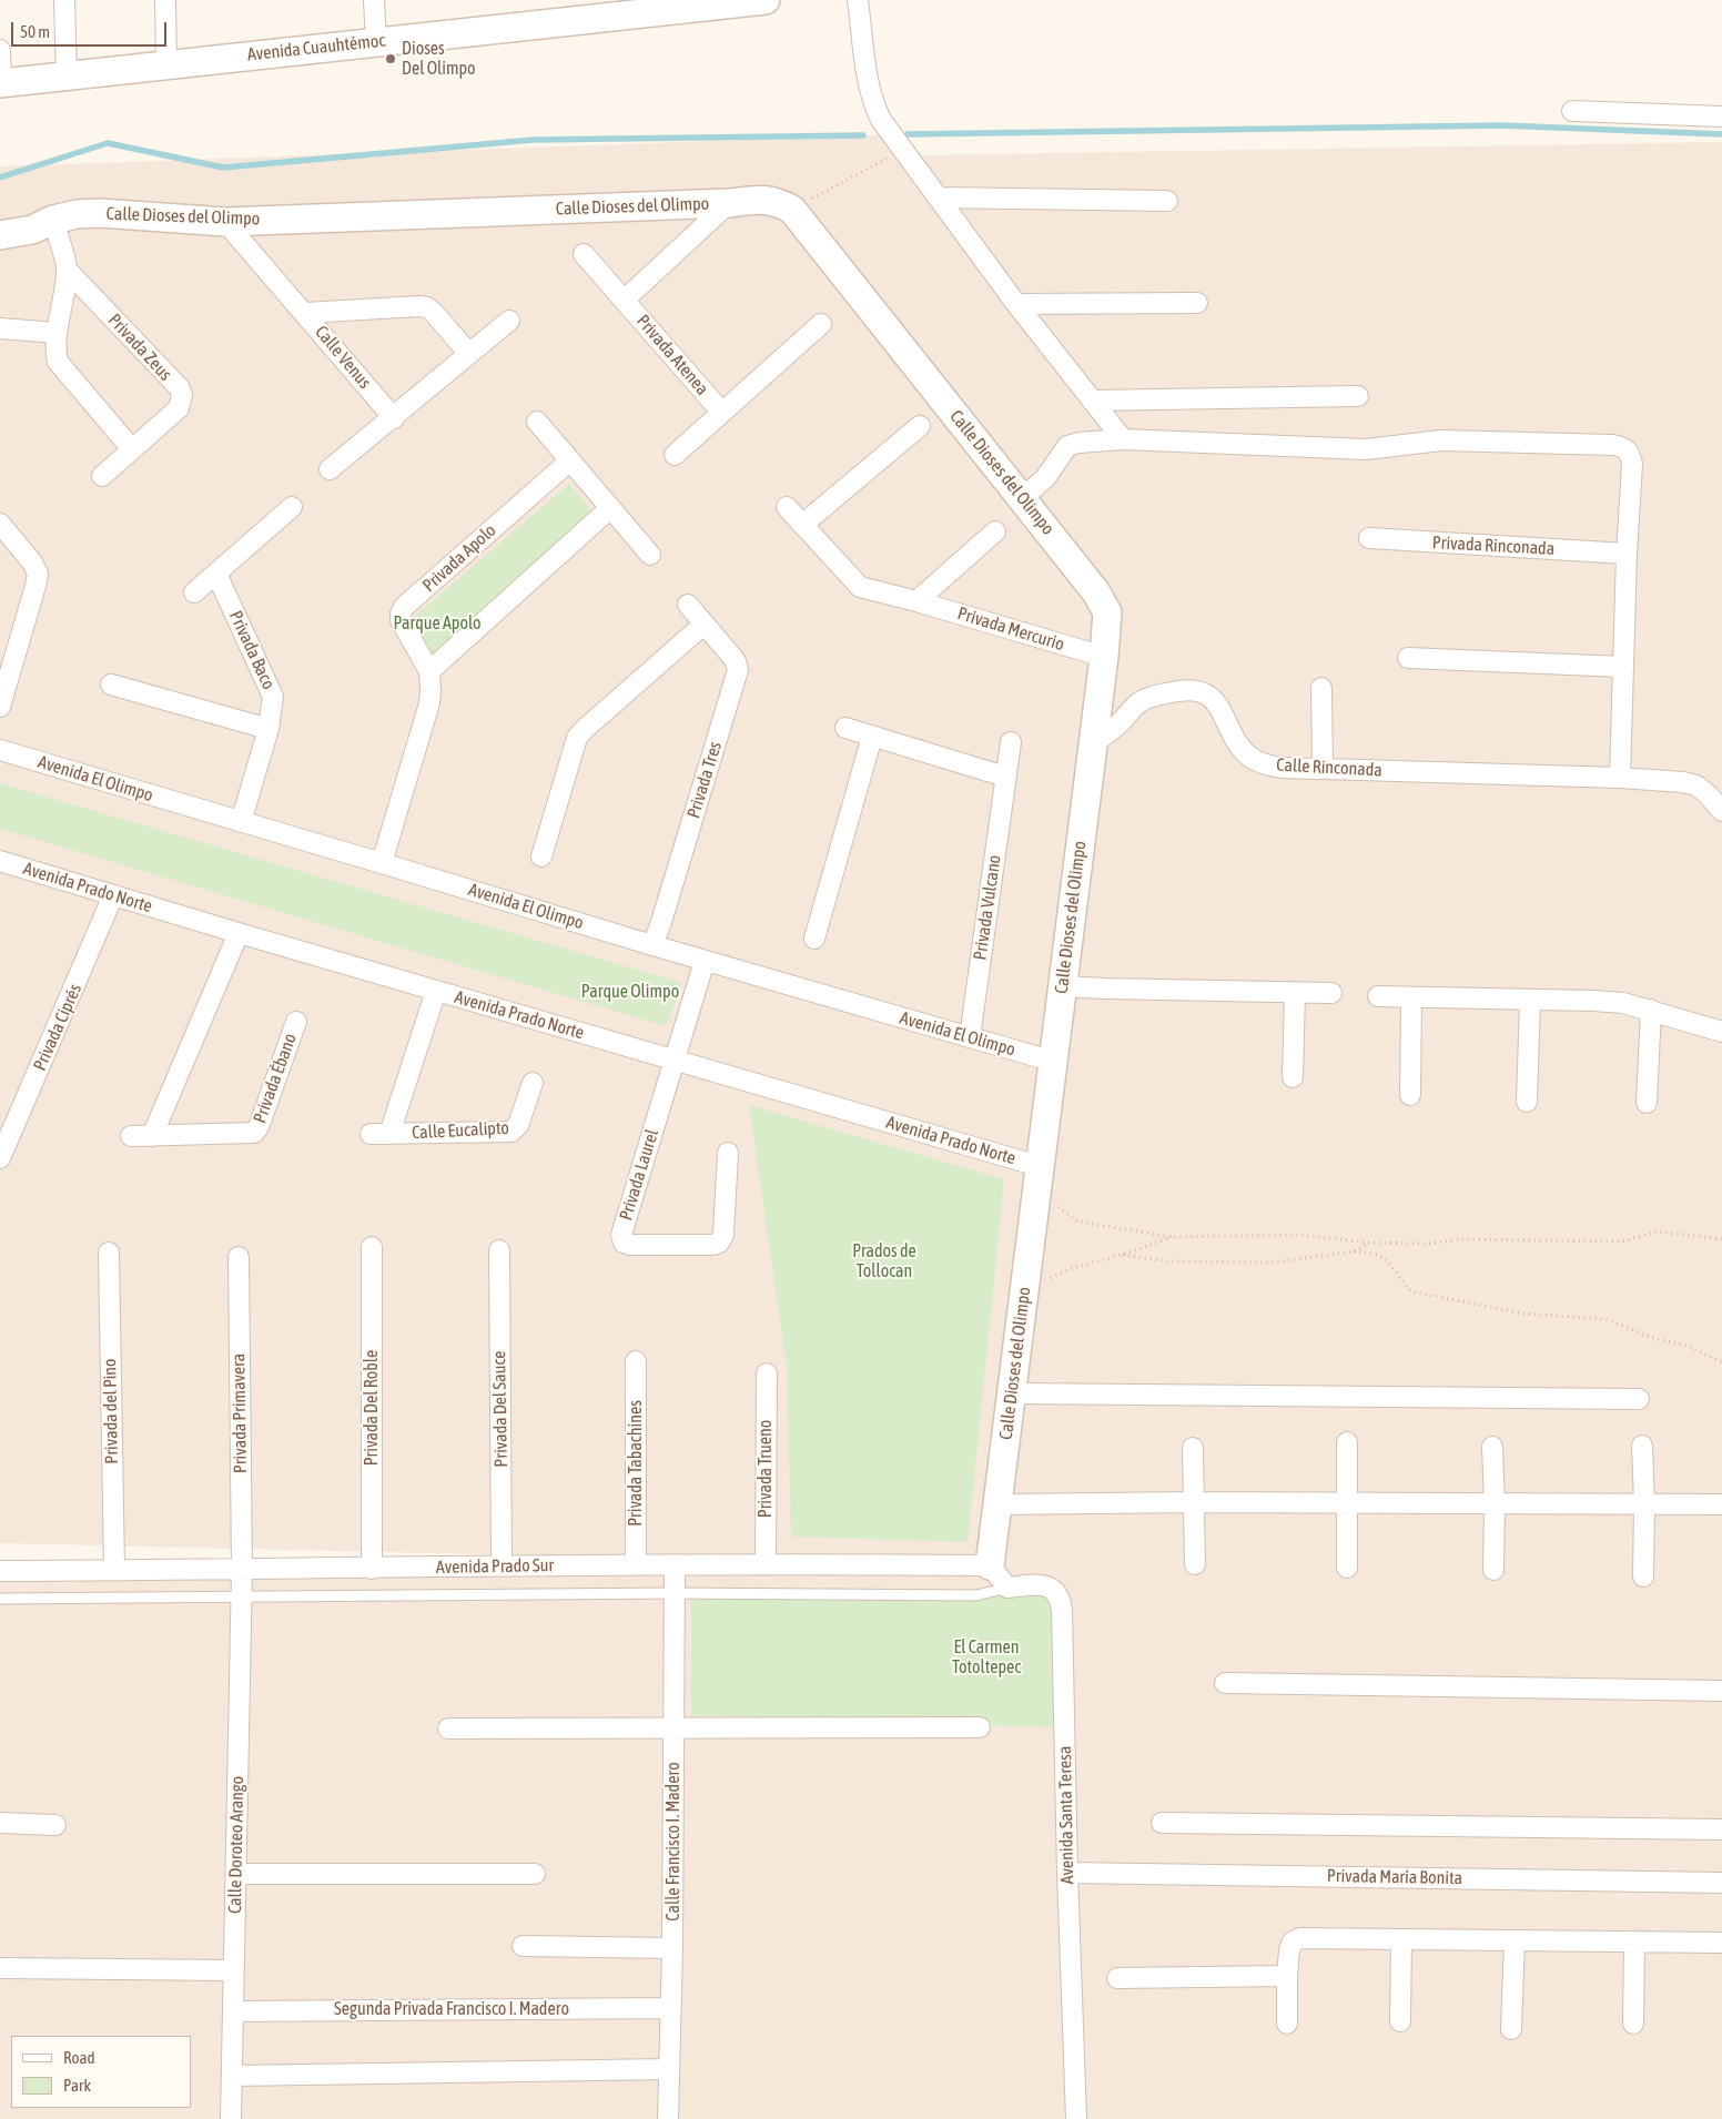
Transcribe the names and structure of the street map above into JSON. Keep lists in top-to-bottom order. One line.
{"streets":{"main road":["Avenida Cuauhtémoc","Calle Dioses del Olimpo"],"street":["Privada Zeus","Privada Atenea","Calle Venus","Privada Rinconada","Privada Apolo","Privada Mercurio","Privada Baco","Calle Rinconada","Avenida El Olimpo","Privada Tres","Avenida Prado Norte","Privada Vulcano","Privada Ciprés","Privada Ébano","Calle Eucalipto","Privada Laurel","Privada Del Roble","Privada Del Sauce","Privada del Pino","Privada Primavera","Privada Tabachines","Privada Trueno","Avenida Prado Sur","Avenida Santa Teresa","Calle Francisco I. Madero","Calle Doroteo Arango","Privada María Bonita","Segunda Privada Francisco I. Madero"]},"crossings":[["Calle Dioses del Olimpo","Privada Zeus"],["Calle Dioses del Olimpo","Privada Atenea"],["Calle Dioses del Olimpo","Calle Venus"],["Calle Dioses del Olimpo","Privada Mercurio"],["Calle Dioses del Olimpo","Calle Rinconada"],["Calle Dioses del Olimpo","Avenida El Olimpo"],["Calle Dioses del Olimpo","Avenida Prado Norte"],["Calle Dioses del Olimpo","Avenida Prado Sur"],["Privada Apolo","Avenida El Olimpo"],["Privada Baco","Avenida El Olimpo"],["Avenida El Olimpo","Privada Tres"],["Avenida El Olimpo","Privada Vulcano"],["Avenida El Olimpo","Privada Laurel"],["Avenida Prado Norte","Privada Ciprés"],["Avenida Prado Norte","Calle Eucalipto"],["Avenida Prado Norte","Privada Laurel"],["Privada Del Roble","Avenida Prado Sur"],["Privada Del Sauce","Avenida Prado Sur"],["Privada del Pino","Avenida Prado Sur"],["Privada Primavera","Avenida Prado Sur"],["Privada Primavera","Calle Doroteo Arango"],["Privada Tabachines","Avenida Prado Sur"],["Privada Trueno","Avenida Prado Sur"],["Avenida Prado Sur","Calle Francisco I. Madero"],["Avenida Prado Sur","Calle Doroteo Arango"],["Avenida Santa Teresa","Privada María Bonita"],["Calle Francisco I. Madero","Segunda Privada Francisco I. Madero"],["Calle Doroteo Arango","Segunda Privada Francisco I. Madero"]],"parks":["Parque Apolo","Parque Olimpo","Prados de Tollocan","El Carmen Totoltepec"],"places":["Dioses Del Olimpo"],"legend":["Road","Park"],"scale_bar":"50 m"}
